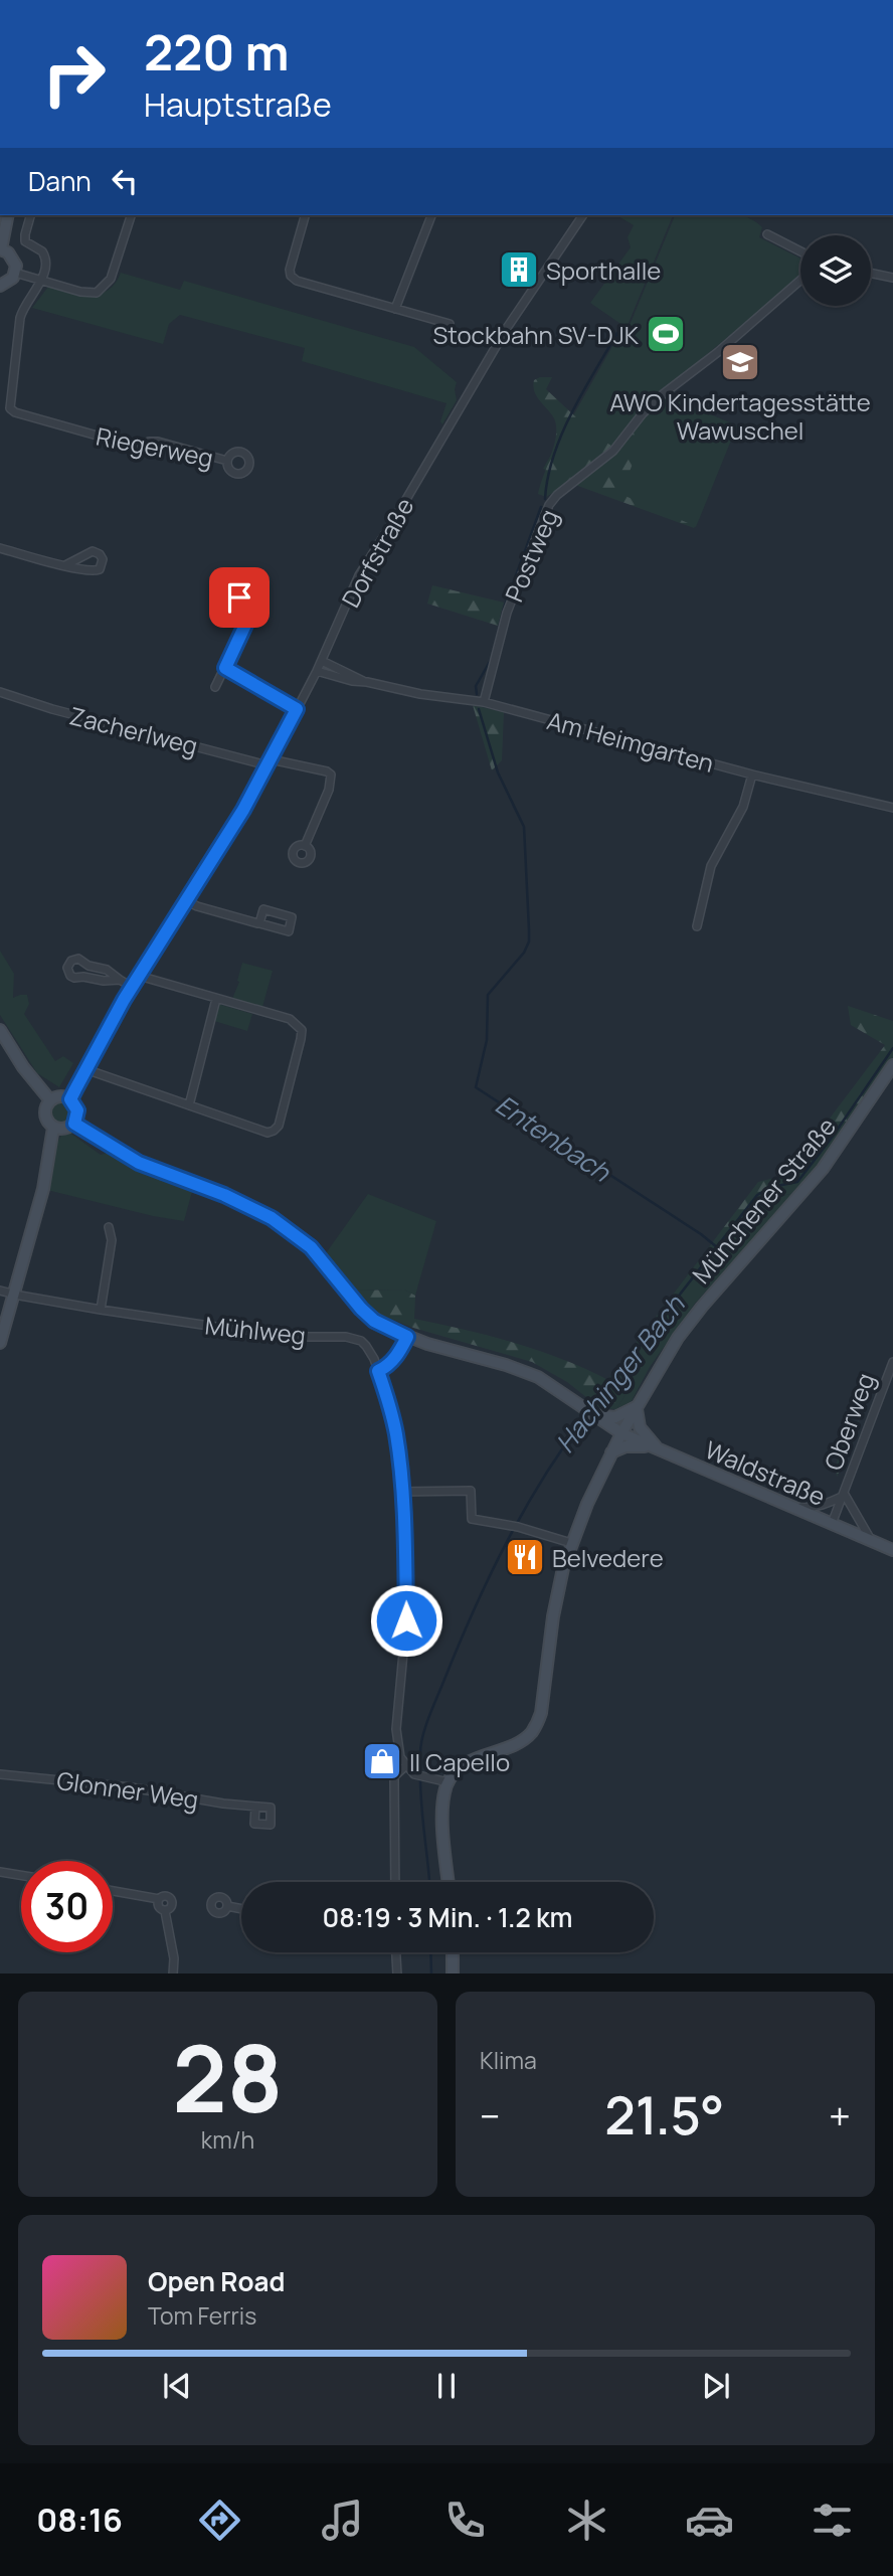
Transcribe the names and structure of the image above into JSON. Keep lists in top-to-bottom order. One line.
{"streets":{"main road":["Münchener Straße","Waldstraße"],"street":["Riegerweg","Dorfstraße","Postweg","Zacherlweg","Am Heimgarten","Mühlweg","Oberweg","Glonner Weg"]},"crossings":[["Dorfstraße","Zacherlweg"],["Dorfstraße","Am Heimgarten"],["Dorfstraße","Waldstraße"],["Postweg","Am Heimgarten"],["Münchener Straße","Waldstraße"],["Oberweg","Waldstraße"]],"water":["Entenbach","Hachinger Bach"],"places":{"building":["Sporthalle"],"sports":["Stockbahn SV-DJK"],"school or university":["AWO Kindertagesstätte Wawuschel"],"restaurant":["Belvedere"],"shop":["Il Capello"]},"page":{"turn":["220 m","Hauptstraße"],"then":"Dann","limit":"30","trip":"08:19 · 3 Min. · 1.2 km","tile":[["28","km/h"],"Klima"],"heat":["−","21.5°","+"],"song":["Open Road","Tom Ferris"],"tabs":"08:16"}}
